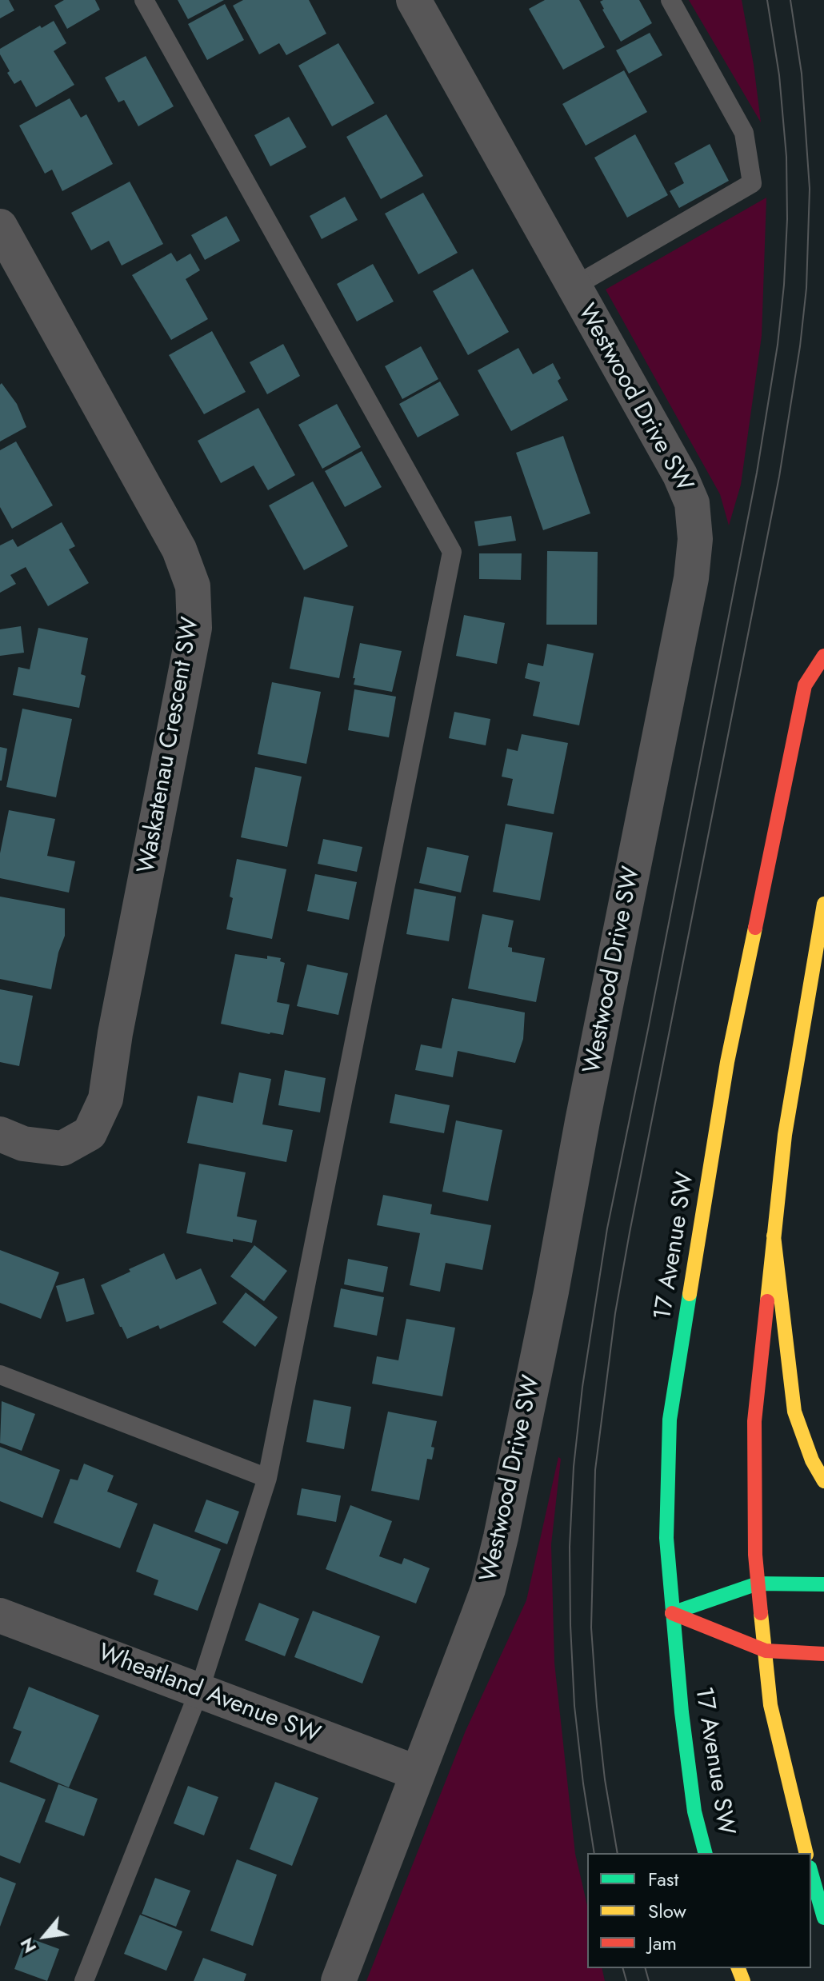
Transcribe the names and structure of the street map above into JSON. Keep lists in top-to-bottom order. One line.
{"streets":{"main road":["17 Avenue SW"],"street":["Westwood Drive SW","Waskatenau Crescent SW","Wheatland Avenue SW"]},"crossings":[["Westwood Drive SW","Wheatland Avenue SW"]],"legend":["Fast","Slow","Jam"],"north":"bottom left"}
